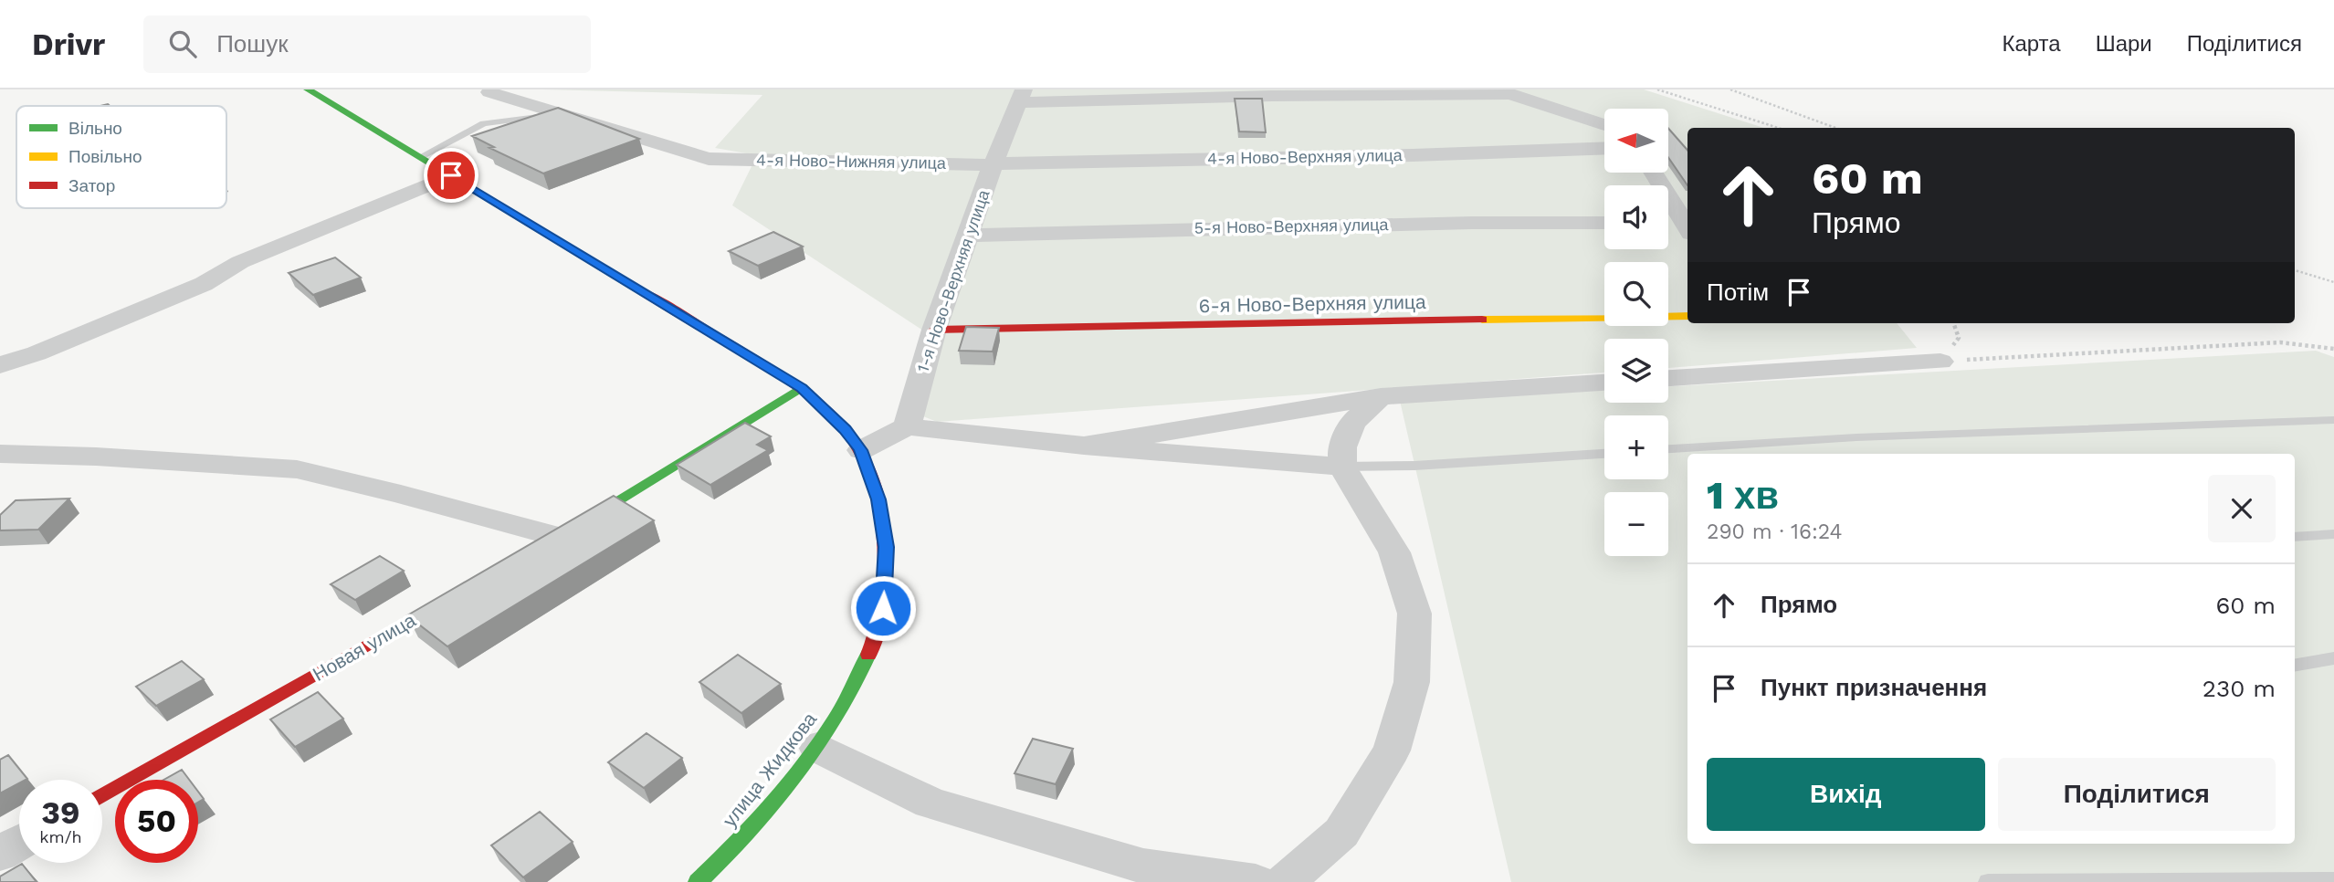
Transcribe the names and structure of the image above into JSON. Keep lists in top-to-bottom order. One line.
{"streets":{"main road":["6-я Ново-Верхняя улица","Новая улица","улица Жидкова"],"street":["4-я Ново-Верхняя улица","4-я Ново-Нижняя улица","5-я Ново-Верхняя улица","1-я Ново-Верхняя улица"]},"crossings":[["4-я Ново-Верхняя улица","4-я Ново-Нижняя улица"],["4-я Ново-Верхняя улица","1-я Ново-Верхняя улица"],["4-я Ново-Нижняя улица","1-я Ново-Верхняя улица"],["5-я Ново-Верхняя улица","1-я Ново-Верхняя улица"],["1-я Ново-Верхняя улица","6-я Ново-Верхняя улица"]],"legend":["Вільно","Повільно","Затор"],"north":"left","page":{"header":"Drivr","search":"Пошук","nav":["Карта","Шари","Поділитися"],"map_buttons":["+","−"],"turn":["60 m","Прямо"],"then":"Потім","heading":["1 хв","290 m · 16:24"],"list":[{"name":"Прямо","value":"60 m"},{"name":"Пункт призначення","value":"230 m"}],"buttons":["Вихід","Поділитися"],"speed":"39 km/h","limit":"50"}}
